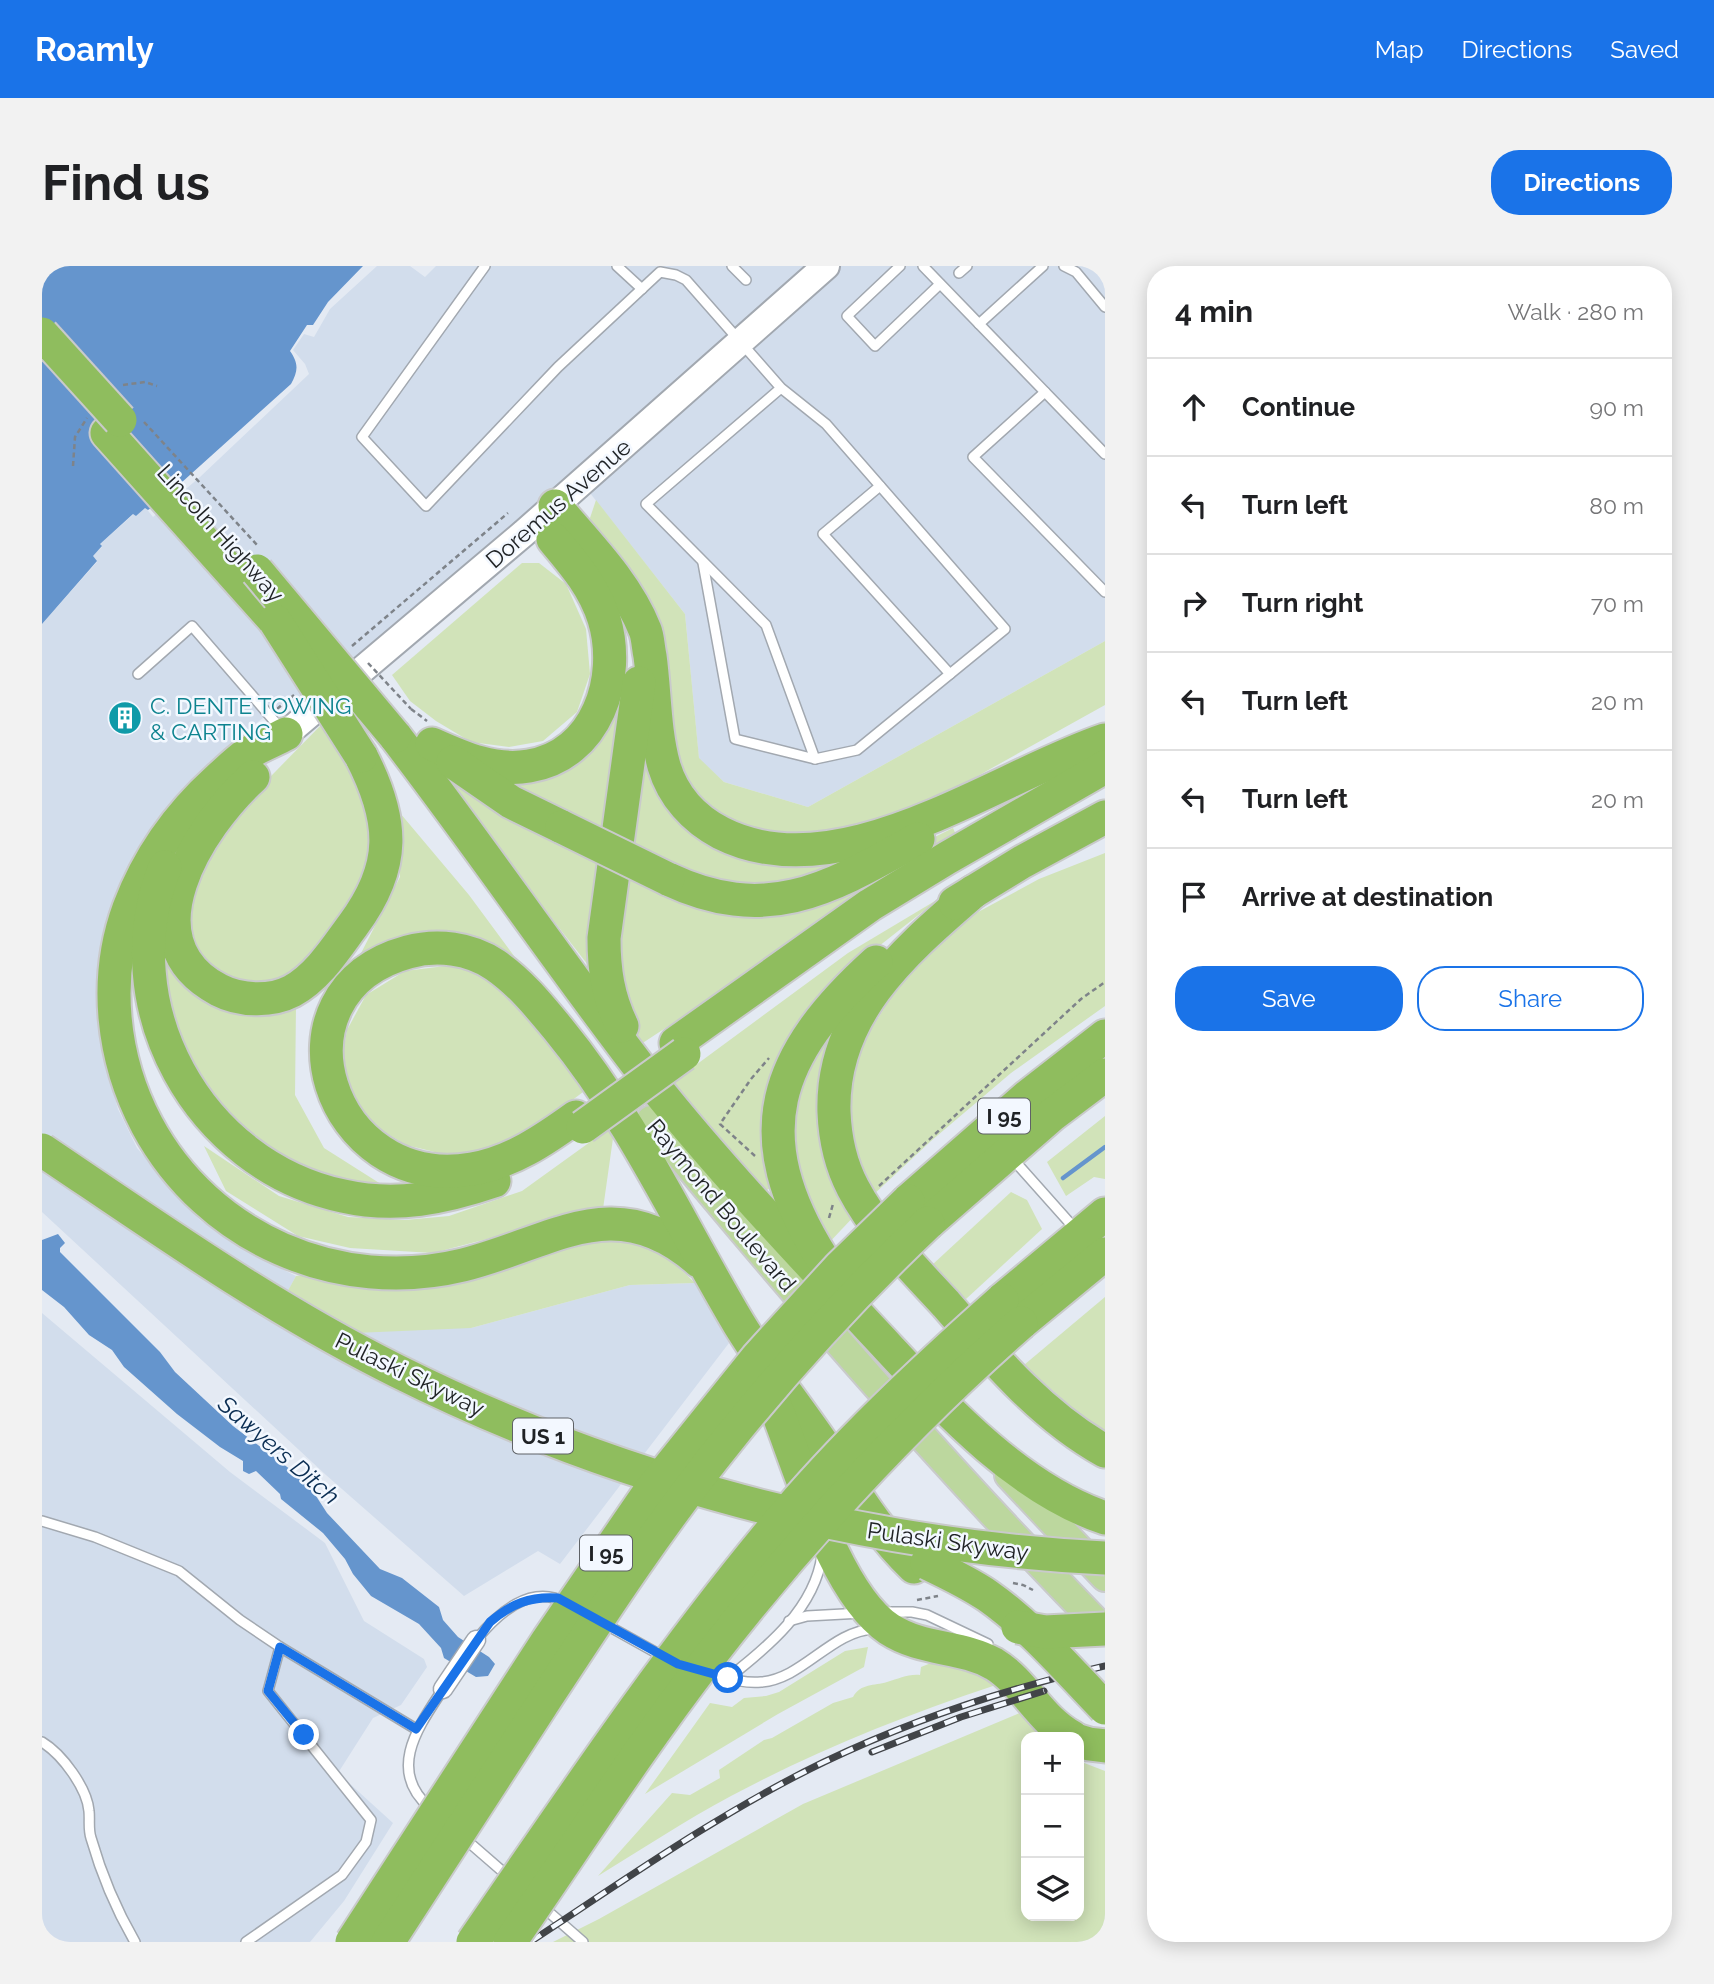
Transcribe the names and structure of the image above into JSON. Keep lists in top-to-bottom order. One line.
{"streets":{"highway":["Lincoln Highway","I 95","Raymond Boulevard","Pulaski Skyway","US 1"],"main road":["Doremus Avenue"]},"crossings":[["Lincoln Highway","Raymond Boulevard"],["Raymond Boulevard","Pulaski Skyway"]],"water":["Sawyers Ditch"],"places":{"building":["C. DENTE TOWING & CARTING"]},"page":{"header":"Roamly","nav":["Map","Directions","Saved"],"buttons":["Directions",["Save","Share"]],"title":"Find us","heading":["4 min","Walk · 280 m"],"list":[["Continue","90 m"],["Turn left","80 m"],["Turn right","70 m"],["Turn left","20 m"],["Turn left","20 m"],"Arrive at destination"],"map_buttons":["+","−"]}}
